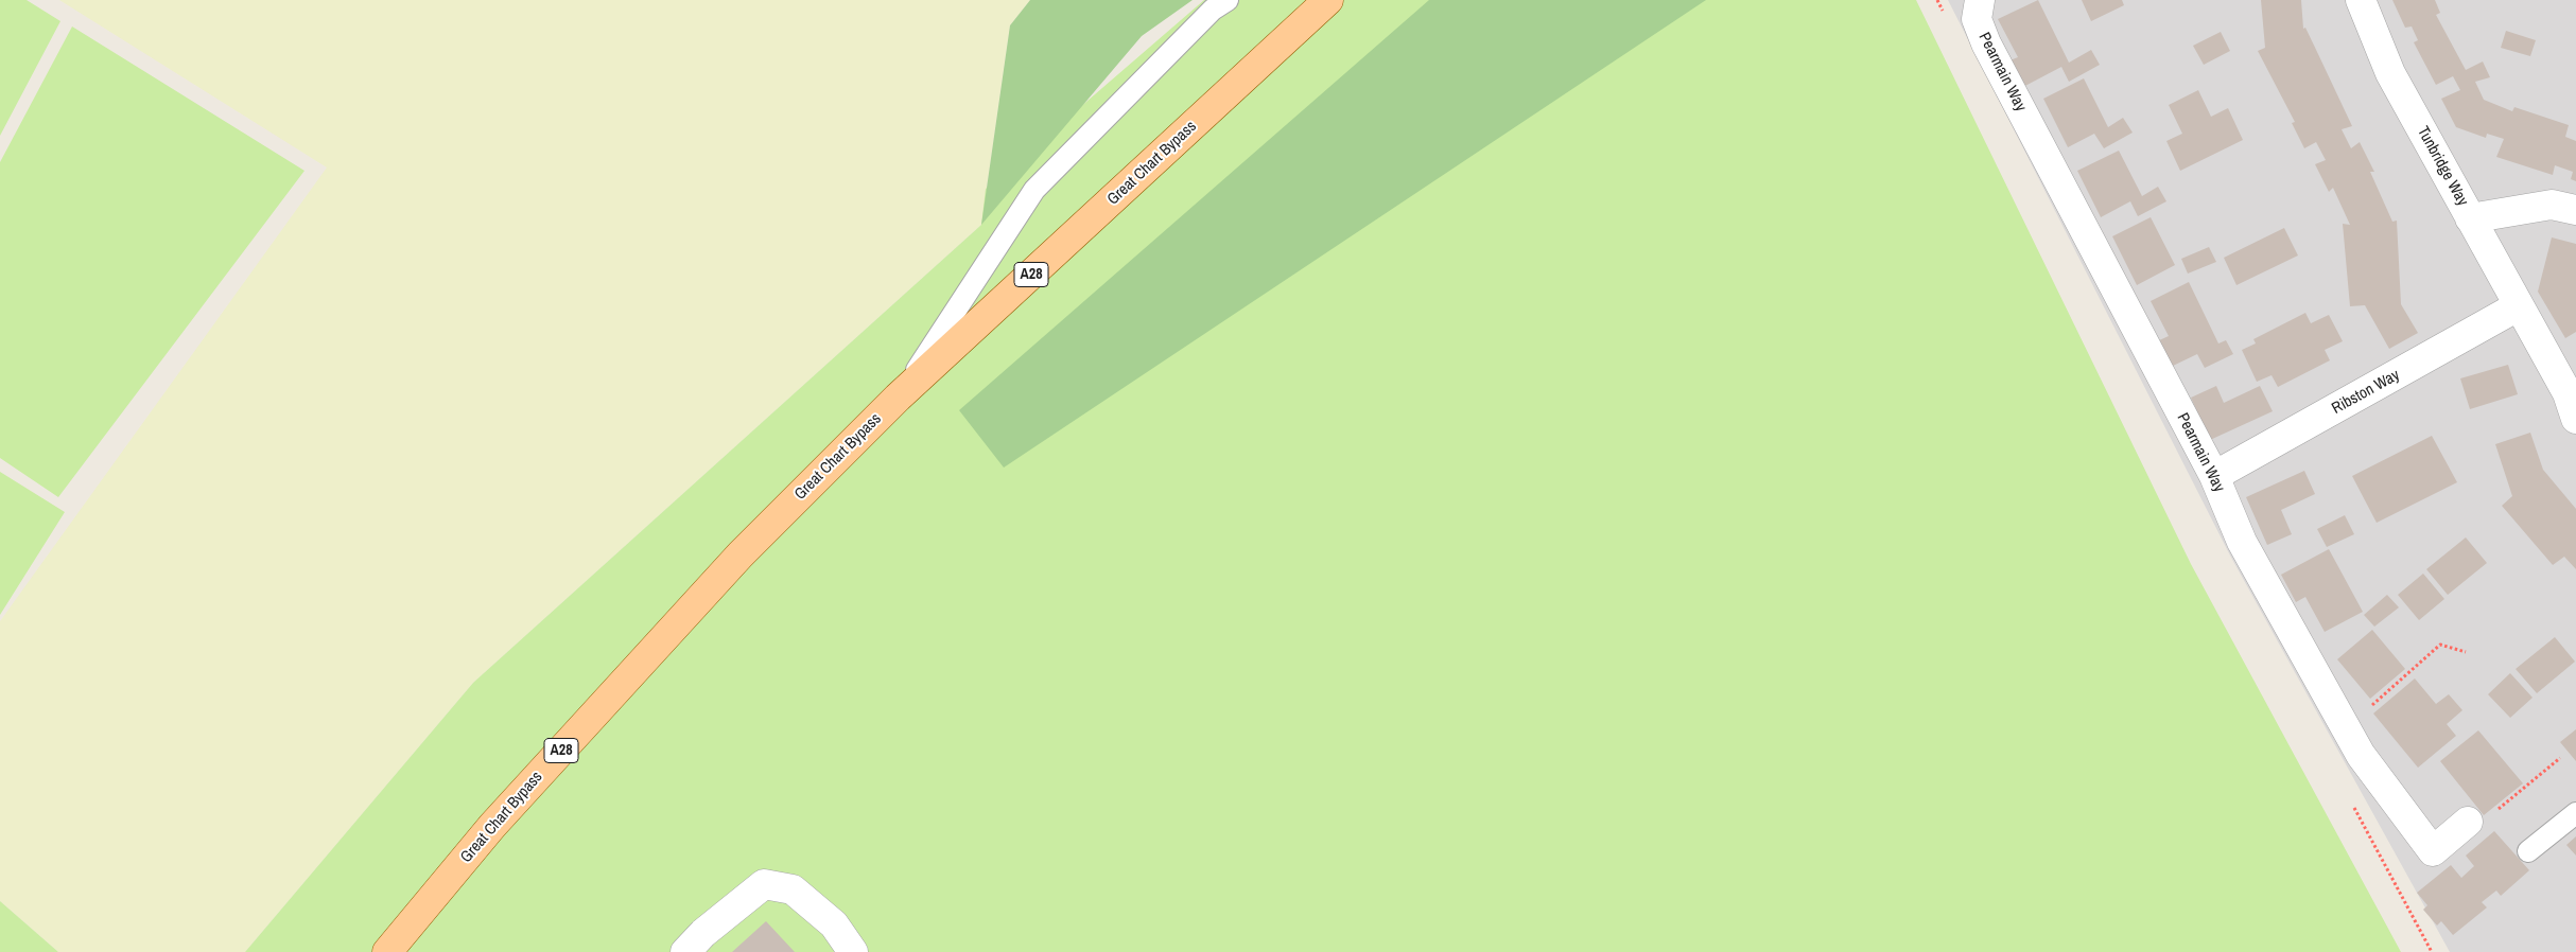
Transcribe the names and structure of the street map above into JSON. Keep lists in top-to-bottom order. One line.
{"streets":{"main road":["Great Chart Bypass","A28"],"street":["Pearmain Way","Tunbridge Way","Ribston Way"]},"crossings":[["Pearmain Way","Ribston Way"],["Tunbridge Way","Ribston Way"]]}
